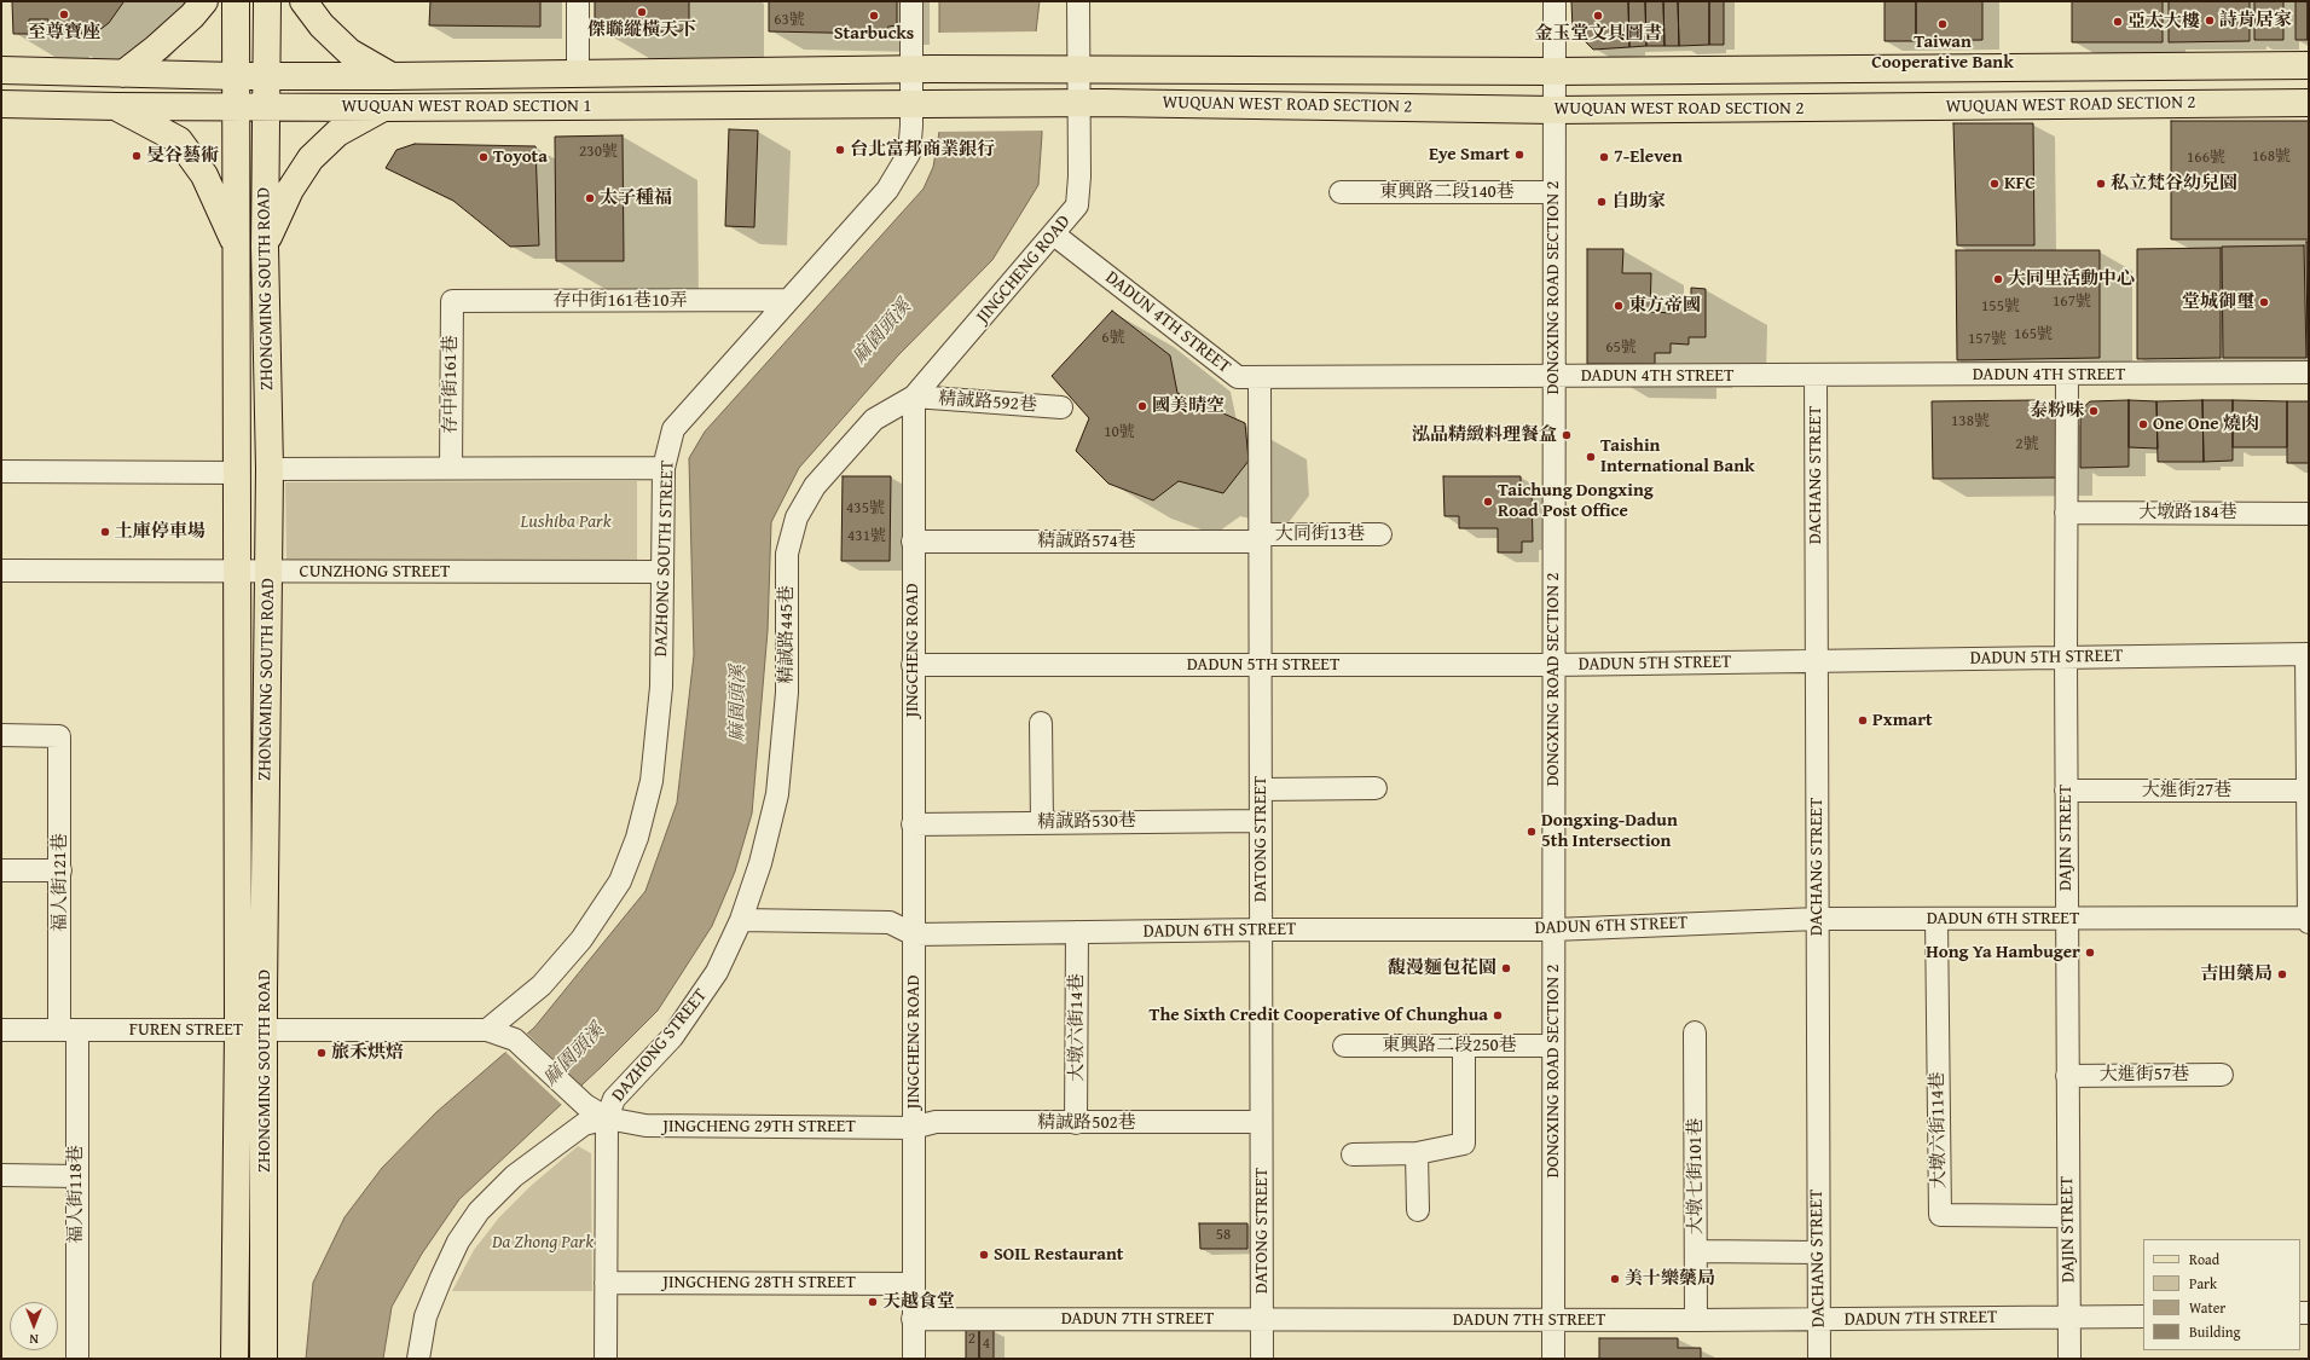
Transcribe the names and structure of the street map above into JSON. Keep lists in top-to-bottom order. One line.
{"streets":{"main road":["WUQUAN WEST ROAD SECTION 2","WUQUAN WEST ROAD SECTION 1","ZHONGMING SOUTH ROAD"],"street":["東興路二段140巷","JINGCHENG ROAD","DONGXING ROAD SECTION 2","存中街161巷10弄","DADUN 4TH STREET","存中街161巷","精誠路592巷","DACHANG STREET","大墩路184巷","大同街13巷","精誠路574巷","DAZHONG SOUTH STREET","CUNZHONG STREET","精誠路445巷","DADUN 5TH STREET","大進街27巷","精誠路530巷","DAJIN STREET","DATONG STREET","福人街121巷","DADUN 6TH STREET","大墩六街14巷","FUREN STREET","DAZHONG STREET","東興路二段250巷","大進街57巷","精誠路502巷","JINGCHENG 29TH STREET","大墩六街114巷","大墩七街101巷","福人街118巷","JINGCHENG 28TH STREET","DADUN 7TH STREET"]},"crossings":[["WUQUAN WEST ROAD SECTION 2","WUQUAN WEST ROAD SECTION 1"],["WUQUAN WEST ROAD SECTION 2","JINGCHENG ROAD"],["WUQUAN WEST ROAD SECTION 2","DONGXING ROAD SECTION 2"],["WUQUAN WEST ROAD SECTION 1","ZHONGMING SOUTH ROAD"],["WUQUAN WEST ROAD SECTION 1","DAZHONG SOUTH STREET"],["東興路二段140巷","DONGXING ROAD SECTION 2"],["JINGCHENG ROAD","DADUN 4TH STREET"],["JINGCHENG ROAD","精誠路592巷"],["JINGCHENG ROAD","精誠路574巷"],["JINGCHENG ROAD","精誠路445巷"],["JINGCHENG ROAD","DADUN 5TH STREET"],["JINGCHENG ROAD","精誠路530巷"],["JINGCHENG ROAD","DADUN 6TH STREET"],["JINGCHENG ROAD","精誠路502巷"],["JINGCHENG ROAD","JINGCHENG 29TH STREET"],["JINGCHENG ROAD","JINGCHENG 28TH STREET"],["JINGCHENG ROAD","DADUN 7TH STREET"],["DONGXING ROAD SECTION 2","DADUN 4TH STREET"],["DONGXING ROAD SECTION 2","DADUN 5TH STREET"],["DONGXING ROAD SECTION 2","DADUN 6TH STREET"],["DONGXING ROAD SECTION 2","東興路二段250巷"],["DONGXING ROAD SECTION 2","DADUN 7TH STREET"],["ZHONGMING SOUTH ROAD","CUNZHONG STREET"],["ZHONGMING SOUTH ROAD","FUREN STREET"],["存中街161巷10弄","存中街161巷"],["存中街161巷10弄","DAZHONG SOUTH STREET"],["DADUN 4TH STREET","DACHANG STREET"],["DADUN 4TH STREET","DAJIN STREET"],["DADUN 4TH STREET","DATONG STREET"],["精誠路592巷","精誠路445巷"],["DACHANG STREET","DADUN 5TH STREET"],["DACHANG STREET","DADUN 6TH STREET"],["DACHANG STREET","DADUN 7TH STREET"],["大墩路184巷","DAJIN STREET"],["大同街13巷","精誠路574巷"],["大同街13巷","DATONG STREET"],["精誠路574巷","DATONG STREET"],["DAZHONG SOUTH STREET","CUNZHONG STREET"],["DAZHONG SOUTH STREET","FUREN STREET"],["精誠路445巷","DAZHONG STREET"],["DADUN 5TH STREET","DAJIN STREET"],["DADUN 5TH STREET","DATONG STREET"],["大進街27巷","DAJIN STREET"],["精誠路530巷","DATONG STREET"],["DAJIN STREET","DADUN 6TH STREET"],["DAJIN STREET","大進街57巷"],["DAJIN STREET","大墩六街114巷"],["DAJIN STREET","DADUN 7TH STREET"],["DATONG STREET","DADUN 6TH STREET"],["DATONG STREET","精誠路502巷"],["DATONG STREET","DADUN 7TH STREET"],["福人街121巷","FUREN STREET"],["福人街121巷","福人街118巷"],["DADUN 6TH STREET","大墩六街14巷"],["DADUN 6TH STREET","大墩六街114巷"],["大墩六街14巷","精誠路502巷"],["FUREN STREET","DAZHONG STREET"],["FUREN STREET","JINGCHENG 29TH STREET"],["FUREN STREET","福人街118巷"],["DAZHONG STREET","JINGCHENG 29TH STREET"],["精誠路502巷","JINGCHENG 29TH STREET"],["大墩七街101巷","DADUN 7TH STREET"]],"water":["麻園頭溪"],"parks":["Lushiba Park","Da Zhong Park"],"places":["傑聯縱橫天下","至尊寶座","Starbucks","金玉堂文具圖書","詩肯居家","亞太大樓","Taiwan Cooperative Bank","台北富邦商業銀行","Eye Smart","旻谷藝術","Toyota","7-Eleven","KFC","私立梵谷幼兒園","太子種福","自助家","大同里活動中心","堂城御璽","東方帝國","國美晴空","泰粉味","One One 燒肉","泓品精緻料理餐盒","Taishin International Bank","Taichung Dongxing Road Post Office","土庫停車場","Pxmart","Dongxing-Dadun 5th Intersection","Hong Ya Hambuger","馥漫麵包花園","吉田藥局","The Sixth Credit Cooperative Of Chunghua","旅禾烘焙","SOIL Restaurant","美十樂藥局","天越食堂"],"house_numbers":["63號","230號","168號","166號","167號","155號","165號","6號","157號","65號","138號","10號","2號","435號","431號","58","2","4"],"legend":["Road","Park","Water","Building"],"north":"bottom"}
